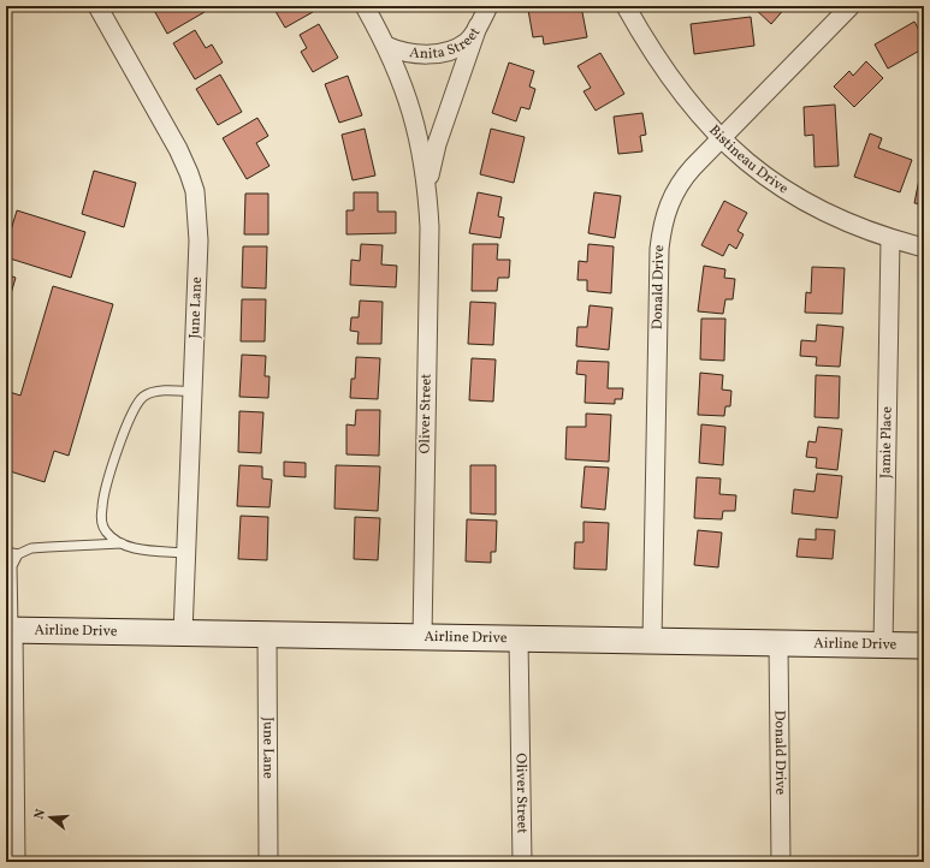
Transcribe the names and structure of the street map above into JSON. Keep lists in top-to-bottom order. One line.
{"streets":{"main road":["Airline Drive"],"street":["Anita Street","Bistineau Drive","Donald Drive","June Lane","Oliver Street","Jamie Place"]},"crossings":[["Anita Street","Oliver Street"],["Bistineau Drive","Donald Drive"],["Bistineau Drive","Jamie Place"],["Donald Drive","Airline Drive"],["June Lane","Airline Drive"],["Oliver Street","Airline Drive"],["Jamie Place","Airline Drive"]],"north":"left"}
